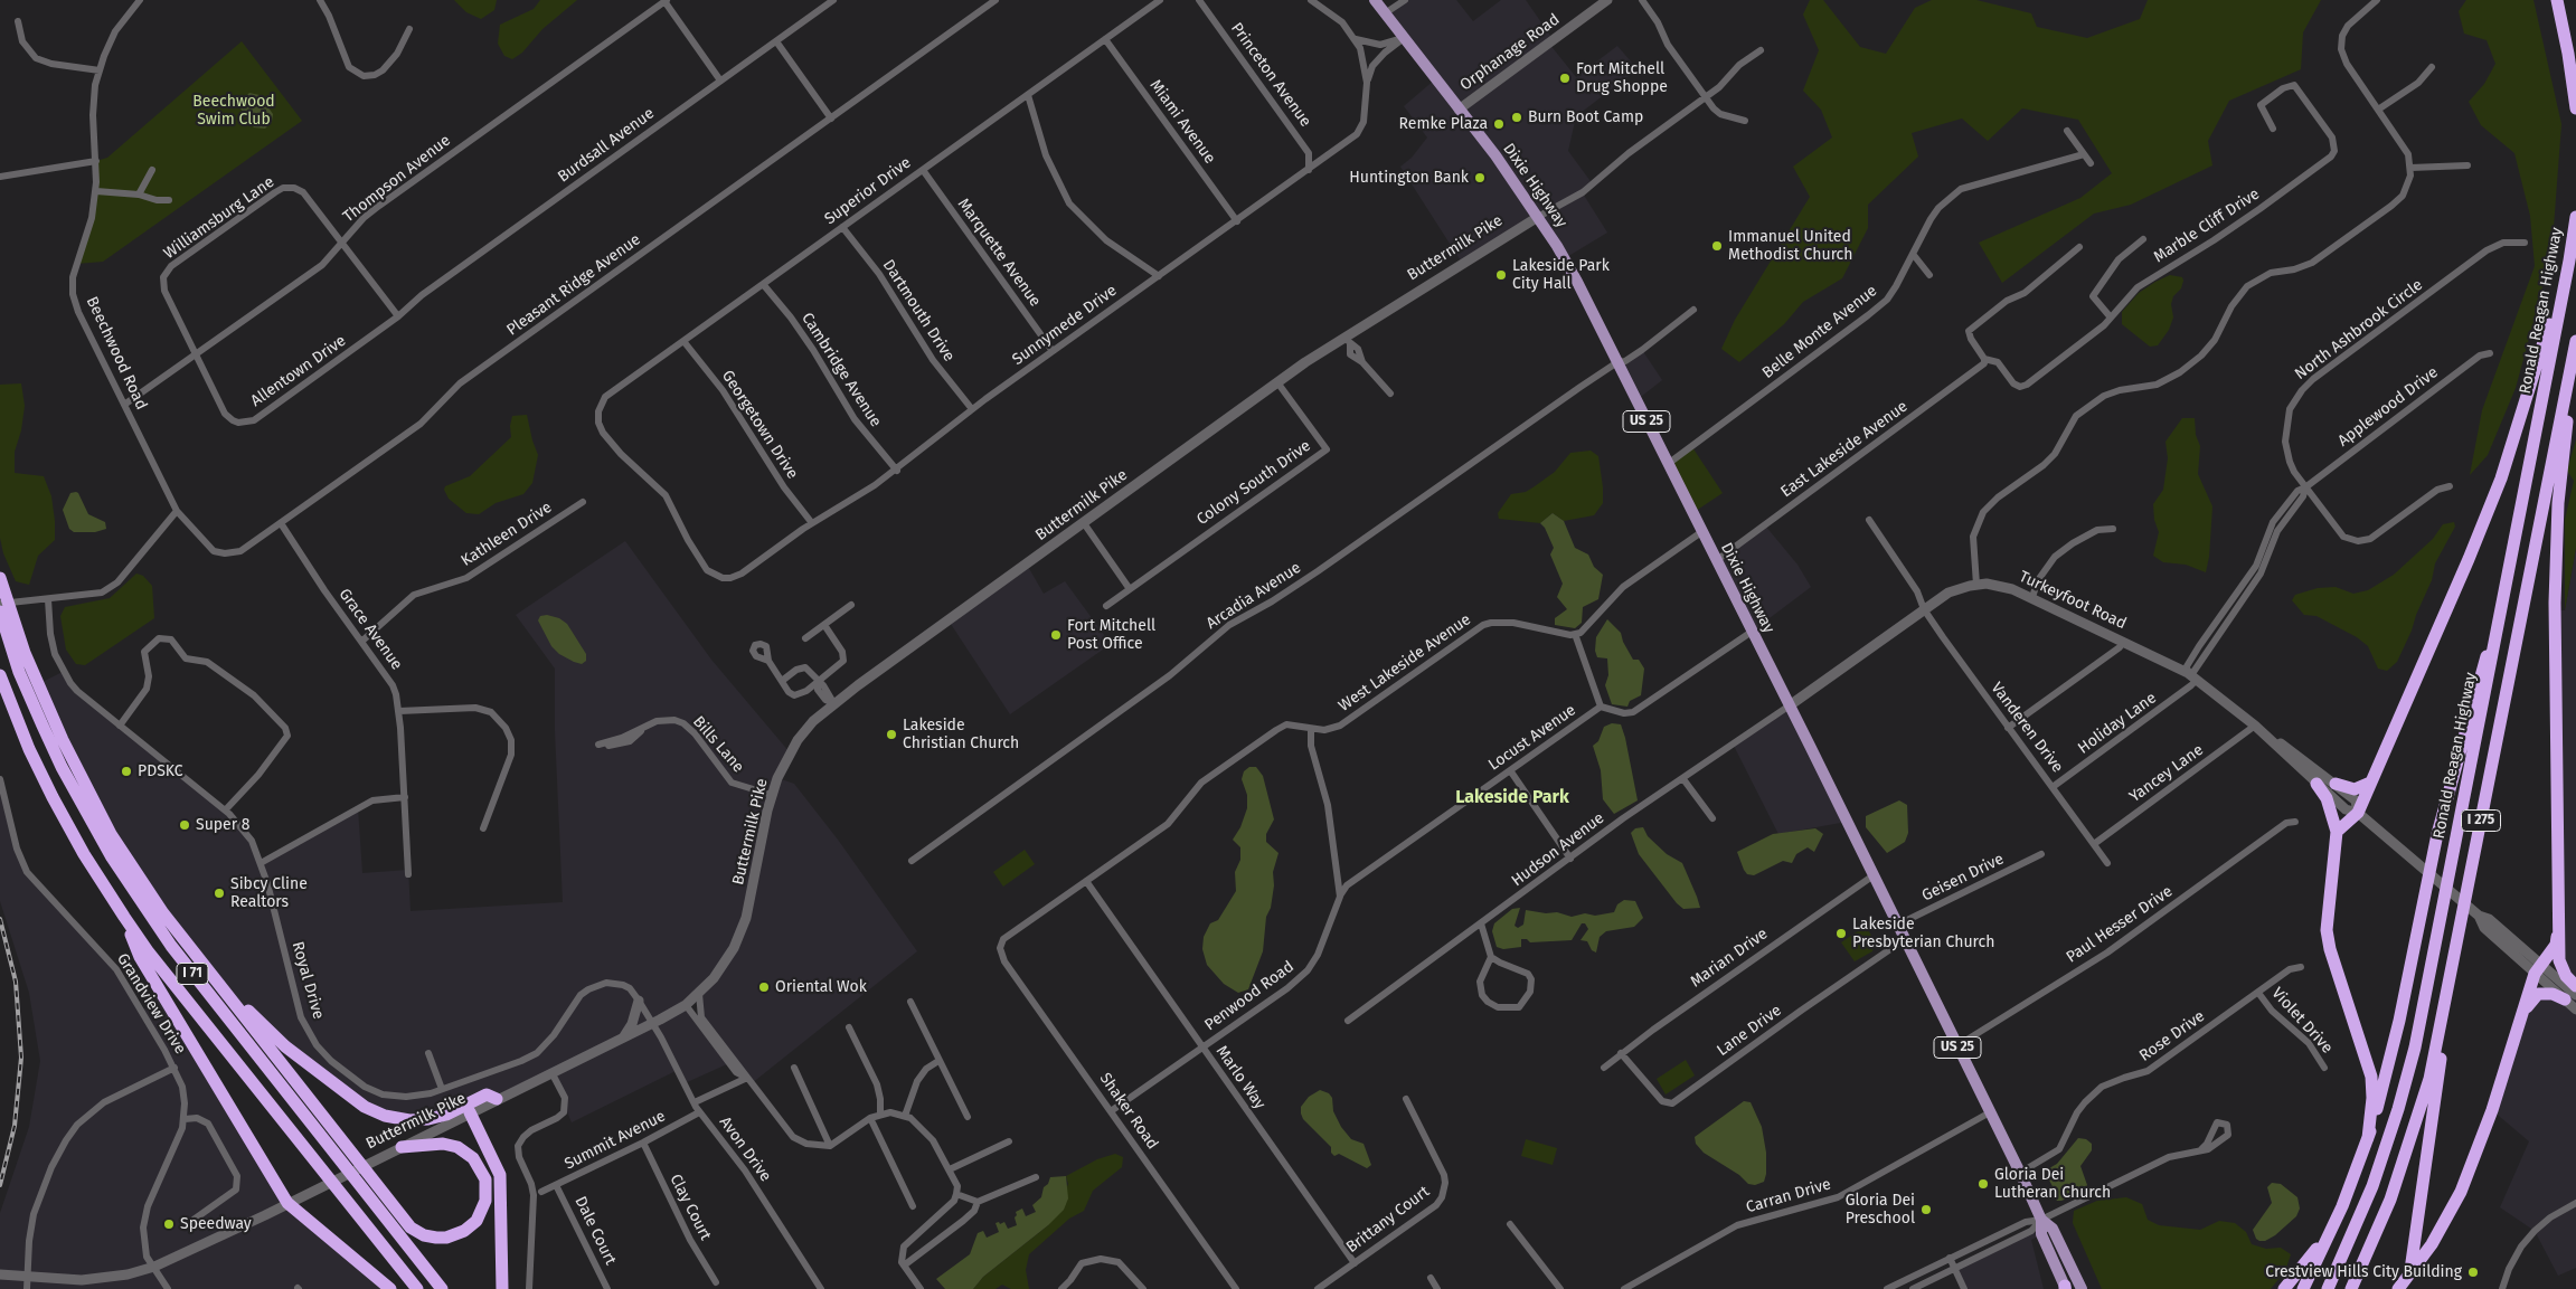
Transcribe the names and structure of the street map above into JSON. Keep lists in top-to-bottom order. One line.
{"streets":{"highway":["Ronald Reagan Highway","I 275","I 71"],"main road":["Orphanage Road","Dixie Highway","Buttermilk Pike","US 25","Turkeyfoot Road"],"street":["Princeton Avenue","Miami Avenue","Burdsall Avenue","Thompson Avenue","Superior Drive","Williamsburg Lane","Marble Cliff Drive","Marquette Avenue","Pleasant Ridge Avenue","Dartmouth Drive","Sunnymede Drive","North Ashbrook Circle","Belle Monte Avenue","Beechwood Road","Cambridge Avenue","Allentown Drive","Applewood Drive","Georgetown Drive","East Lakeside Avenue","Colony South Drive","Kathleen Drive","Arcadia Avenue","Grace Avenue","West Lakeside Avenue","Holiday Lane","Vanderen Drive","Locust Avenue","Bills Lane","Yancey Lane","Hudson Avenue","Geisen Drive","Paul Hesser Drive","Marian Drive","Royal Drive","Penwood Road","Grandview Drive","Violet Drive","Lane Drive","Rose Drive","Marlo Way","Shaker Road","Summit Avenue","Avon Drive","Carran Drive","Clay Court","Brittany Court","Dale Court"]},"crossings":[["Orphanage Road","Dixie Highway"],["Miami Avenue","Superior Drive"],["Miami Avenue","Sunnymede Drive"],["Burdsall Avenue","Allentown Drive"],["Thompson Avenue","Williamsburg Lane"],["Thompson Avenue","Beechwood Road"],["Thompson Avenue","Allentown Drive"],["Dixie Highway","Buttermilk Pike"],["Dixie Highway","Belle Monte Avenue"],["Dixie Highway","East Lakeside Avenue"],["Dixie Highway","Arcadia Avenue"],["Dixie Highway","Turkeyfoot Road"],["Dixie Highway","Hudson Avenue"],["Dixie Highway","Geisen Drive"],["Dixie Highway","Paul Hesser Drive"],["Dixie Highway","Marian Drive"],["Dixie Highway","Lane Drive"],["Dixie Highway","Rose Drive"],["Dixie Highway","Carran Drive"],["Superior Drive","Marquette Avenue"],["Superior Drive","Dartmouth Drive"],["Superior Drive","Sunnymede Drive"],["Superior Drive","Cambridge Avenue"],["Superior Drive","Georgetown Drive"],["Williamsburg Lane","Allentown Drive"],["Marble Cliff Drive","East Lakeside Avenue"],["Buttermilk Pike","Colony South Drive"],["Buttermilk Pike","Bills Lane"],["Buttermilk Pike","Royal Drive"],["Buttermilk Pike","Grandview Drive"],["Buttermilk Pike","Avon Drive"],["Marquette Avenue","Sunnymede Drive"],["Pleasant Ridge Avenue","Beechwood Road"],["Pleasant Ridge Avenue","Grace Avenue"],["Dartmouth Drive","Sunnymede Drive"],["Sunnymede Drive","Cambridge Avenue"],["Sunnymede Drive","Georgetown Drive"],["North Ashbrook Circle","Applewood Drive"],["Applewood Drive","Turkeyfoot Road"],["Kathleen Drive","Grace Avenue"],["Turkeyfoot Road","Holiday Lane"],["Turkeyfoot Road","Vanderen Drive"],["Turkeyfoot Road","Yancey Lane"],["Turkeyfoot Road","Hudson Avenue"],["West Lakeside Avenue","Penwood Road"],["West Lakeside Avenue","Marlo Way"],["West Lakeside Avenue","Shaker Road"],["Holiday Lane","Vanderen Drive"],["Vanderen Drive","Yancey Lane"],["Locust Avenue","Penwood Road"],["Marian Drive","Lane Drive"],["Royal Drive","Avon Drive"],["Penwood Road","Marlo Way"],["Penwood Road","Shaker Road"],["Violet Drive","Rose Drive"],["Marlo Way","Brittany Court"],["Summit Avenue","Avon Drive"],["Summit Avenue","Clay Court"],["Summit Avenue","Dale Court"]],"districts":["Lakeside Park"],"parks":["Beechwood Swim Club"],"places":["Fort Mitchell Drug Shoppe","Burn Boot Camp","Remke Plaza","Huntington Bank","Immanuel United Methodist Church","Lakeside Park City Hall","Fort Mitchell Post Office","Lakeside Christian Church","PDSKC","Super 8","Sibcy Cline Realtors","Lakeside Presbyterian Church","Oriental Wok","Gloria Dei Lutheran Church","Gloria Dei Preschool","Speedway","Crestview Hills City Building"]}
